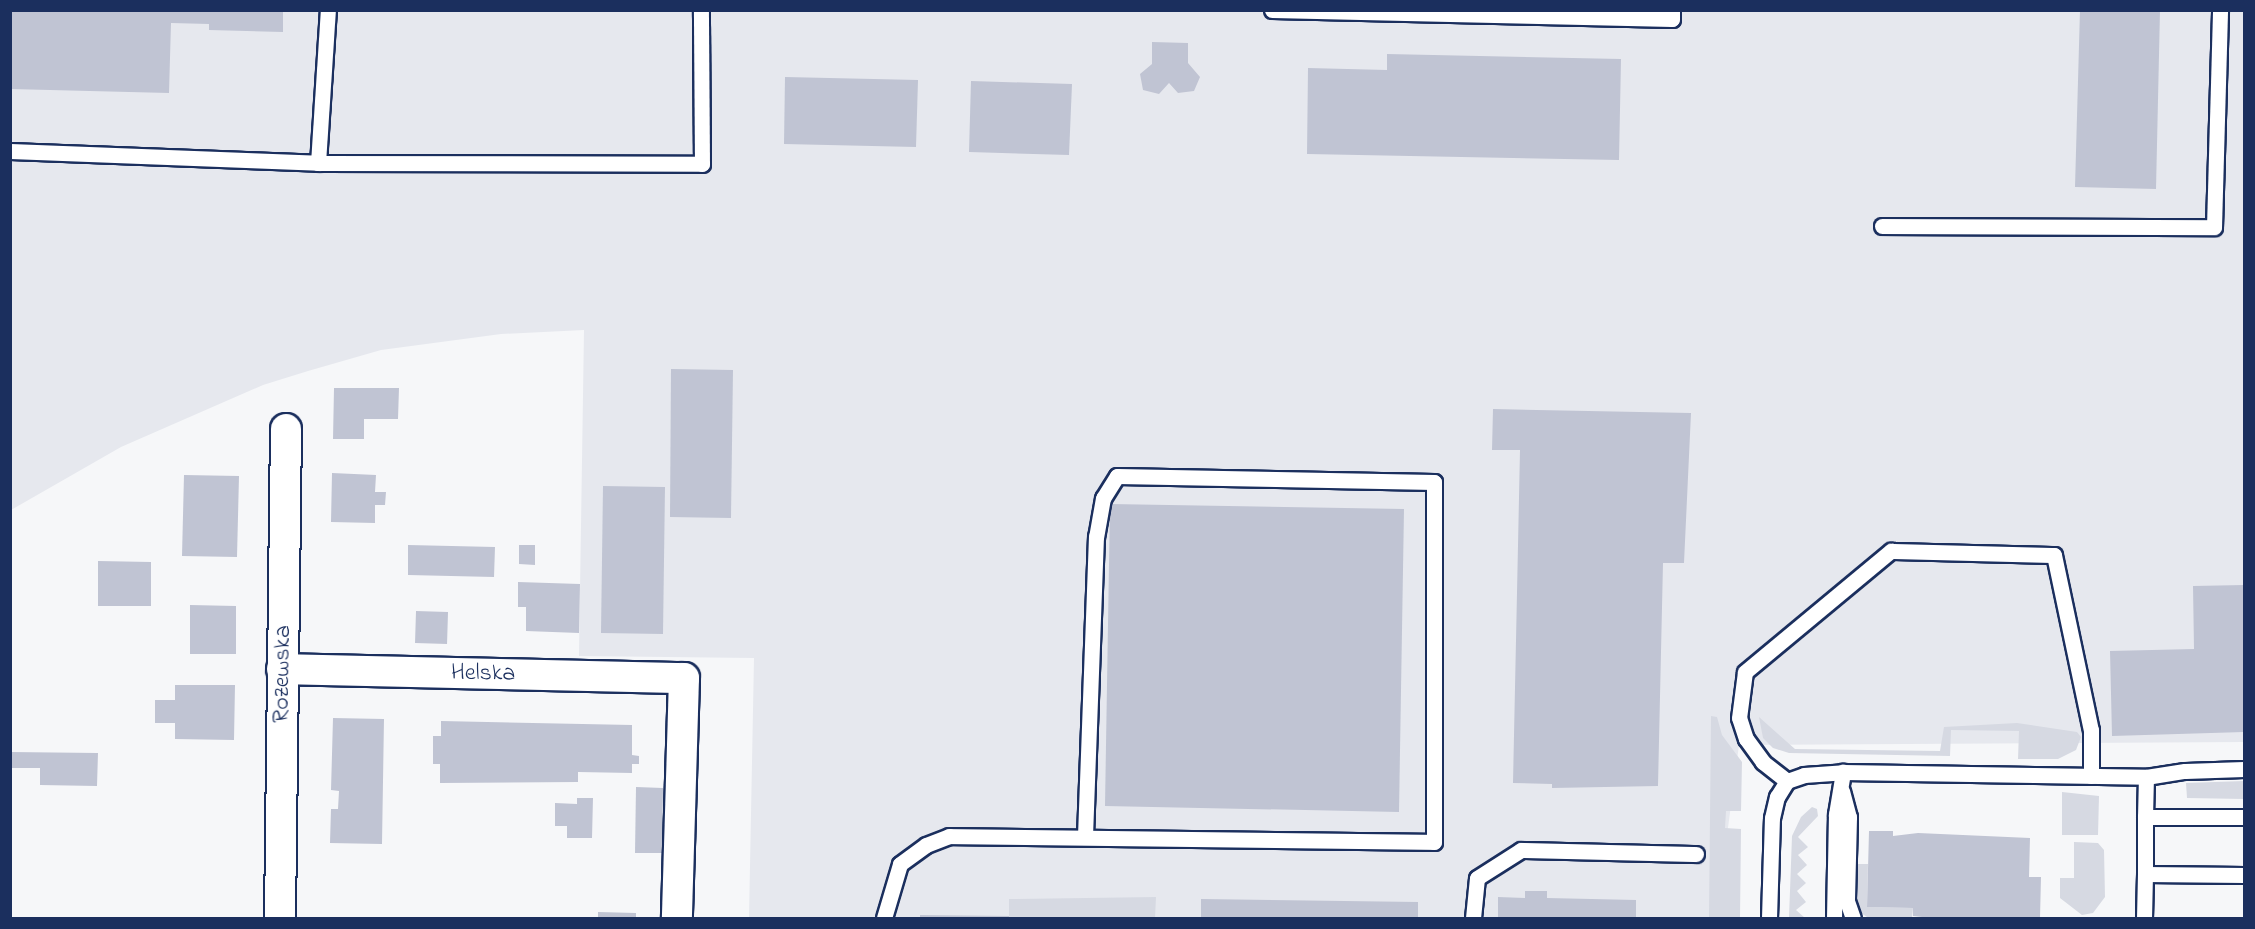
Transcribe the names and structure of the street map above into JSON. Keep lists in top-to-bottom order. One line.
{"streets":{"street":["Rozewska","Helska"]},"crossings":[["Rozewska","Helska"]]}
